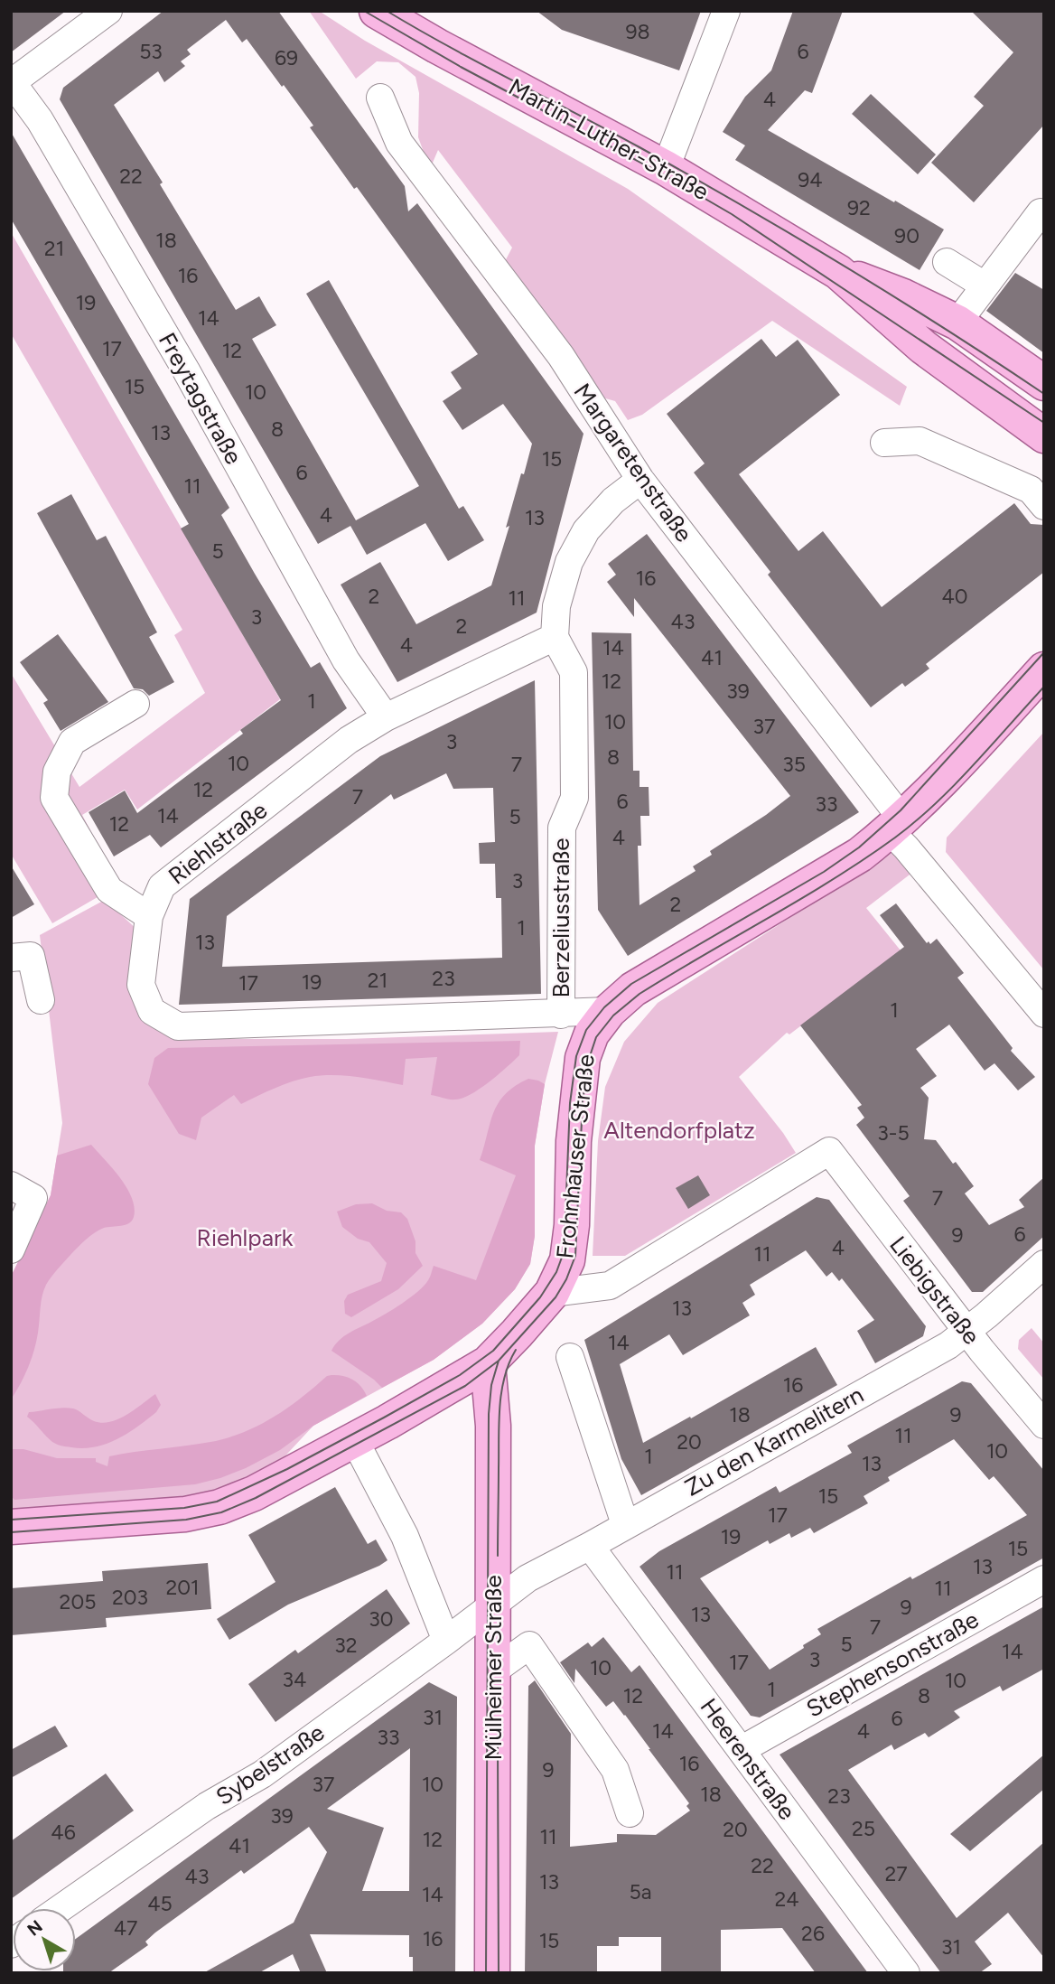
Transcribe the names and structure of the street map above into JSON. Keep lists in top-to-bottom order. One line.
{"streets":{"main road":["Martin-Luther-Straße","Frohnhauser Straße","Mülheimer Straße"],"street":["Freytagstraße","Margaretenstraße","Riehlstraße","Berzeliusstraße","Liebigstraße","Zu den Karmelitern","Stephensonstraße","Heerenstraße","Sybelstraße"]},"crossings":[["Freytagstraße","Riehlstraße"],["Margaretenstraße","Frohnhauser Straße"],["Riehlstraße","Berzeliusstraße"],["Riehlstraße","Frohnhauser Straße"],["Frohnhauser Straße","Liebigstraße"],["Frohnhauser Straße","Mülheimer Straße"],["Liebigstraße","Zu den Karmelitern"],["Zu den Karmelitern","Mülheimer Straße"],["Zu den Karmelitern","Heerenstraße"],["Zu den Karmelitern","Sybelstraße"],["Stephensonstraße","Heerenstraße"],["Mülheimer Straße","Sybelstraße"]],"parks":["Altendorfplatz","Riehlpark"],"house_numbers":["98","53","6","69","4","22","94","92","90","18","21","16","19","14","17","12","15","10","8","13","15","6","11","4","13","5","16","2","40","11","3","43","2","4","14","41","12","39","1","10","37","3","8","10","7","35","12","7","6","33","14","5","12","4","3","2","1","13","23","21","19","17","1","3-5","7","6","9","4","11","13","14","16","18","9","11","20","10","1","13","15","17","19","15","13","11","201","11","203","205","9","13","30","7","5","32","14","3","17","10","34","10","1","12","8","31","6","14","4","33","16","9","37","10","18","23","39","25","20","46","11","12","41","22","27","43","13","5a","14","24","45","47","26","16","15","31"],"north":"top left"}
